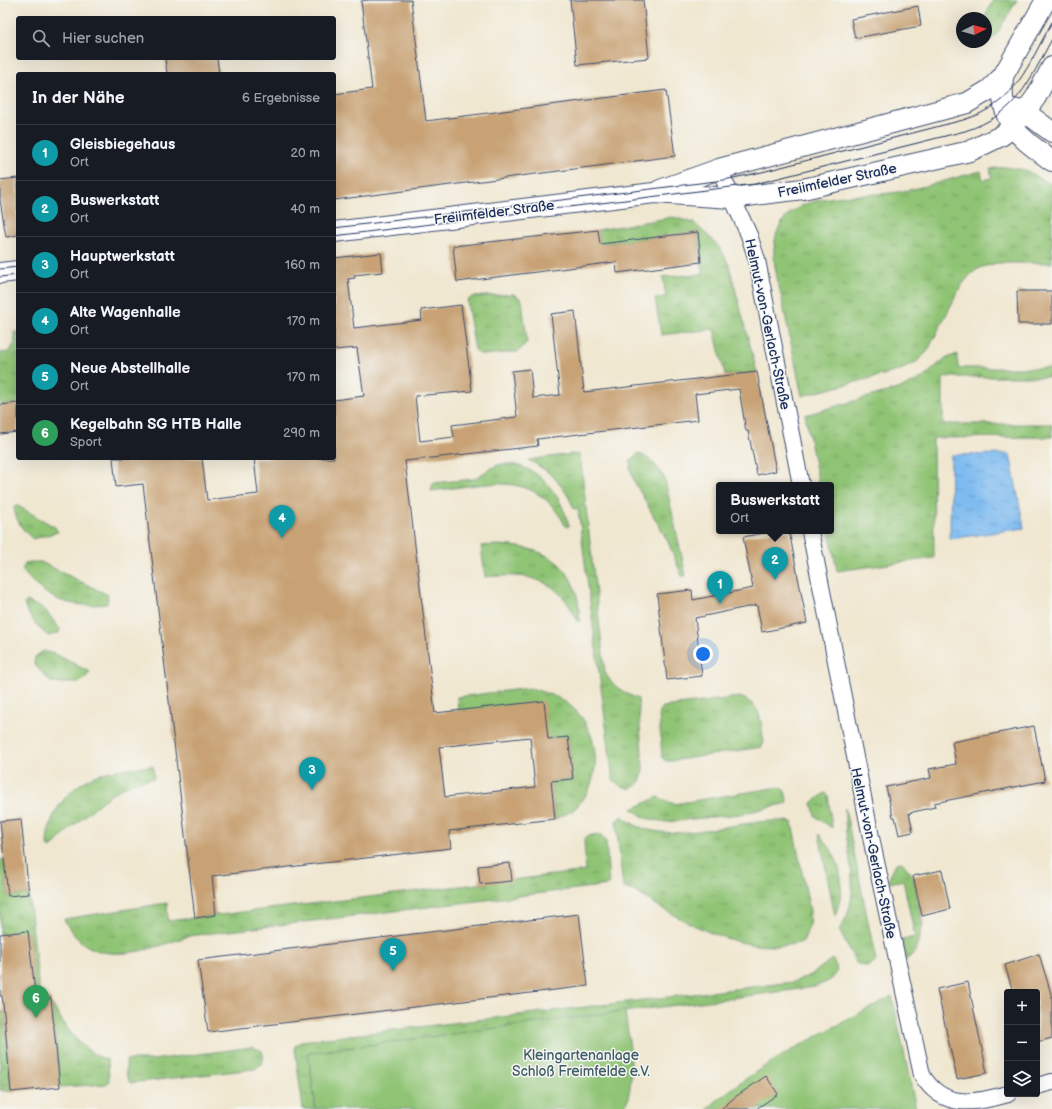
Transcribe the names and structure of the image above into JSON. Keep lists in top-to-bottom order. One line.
{"streets":{"street":["Freiimfelder Straße","Helmut-von-Gerlach-Straße"]},"crossings":[["Freiimfelder Straße","Helmut-von-Gerlach-Straße"]],"parks":["Kleingartenanlage Schloß Freimfelde e.V."],"north":"right","page":{"search":"Hier suchen","heading":["In der Nähe","6 Ergebnisse"],"list":[{"mark":"1","name":"Gleisbiegehaus","note":"Ort","value":"20 m"},{"mark":"2","name":"Buswerkstatt","note":"Ort","value":"40 m"},{"mark":"3","name":"Hauptwerkstatt","note":"Ort","value":"160 m"},{"mark":"4","name":"Alte Wagenhalle","note":"Ort","value":"170 m"},{"mark":"5","name":"Neue Abstellhalle","note":"Ort","value":"170 m"},{"mark":"6","name":"Kegelbahn SG HTB Halle","note":"Sport","value":"290 m"}],"popup":["Buswerkstatt","Ort"],"pins":["4","2","1","3","5","6"],"map_buttons":["+","−"]}}
